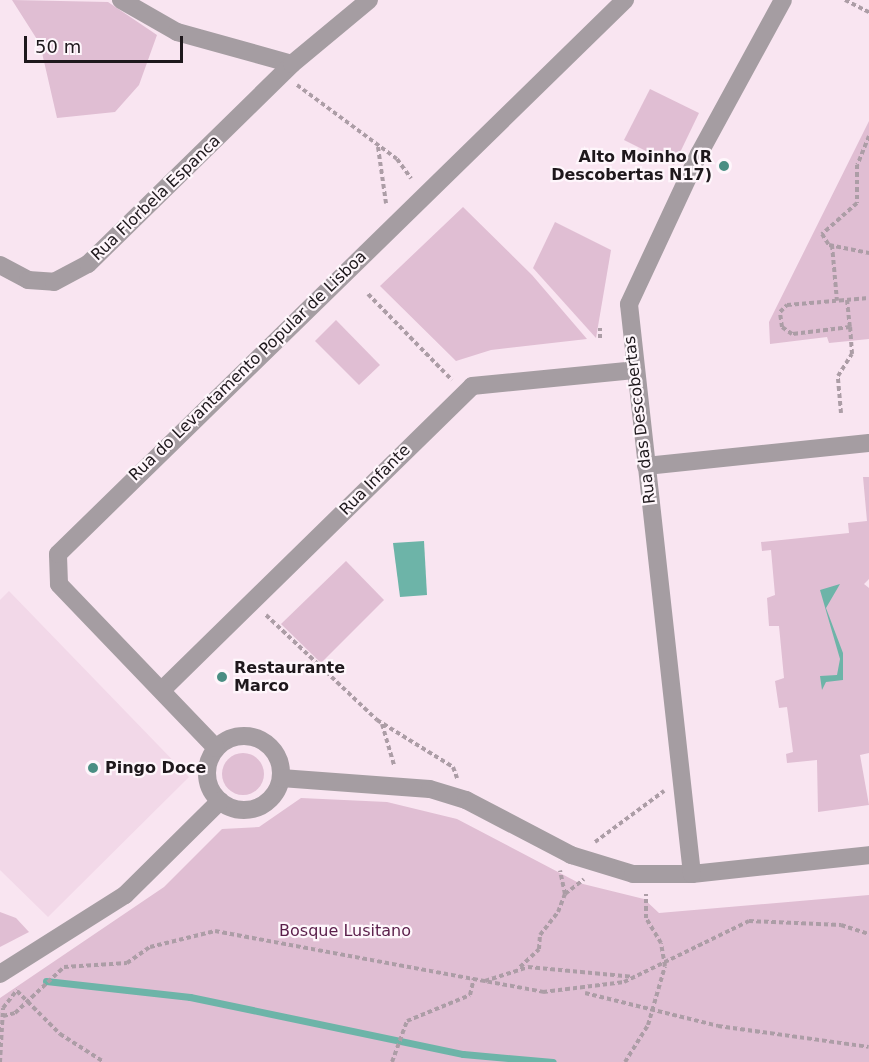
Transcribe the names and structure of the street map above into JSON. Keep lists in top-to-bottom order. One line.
{"streets":{"street":["Rua Florbela Espanca","Rua do Levantamento Popular de Lisboa","Rua das Descobertas","Rua Infante"]},"crossings":[["Rua do Levantamento Popular de Lisboa","Rua Infante"],["Rua das Descobertas","Rua Infante"]],"parks":["Bosque Lusitano"],"places":["Alto Moinho (R Descobertas N17)","Restaurante Marco","Pingo Doce"],"scale_bar":"50 m"}
